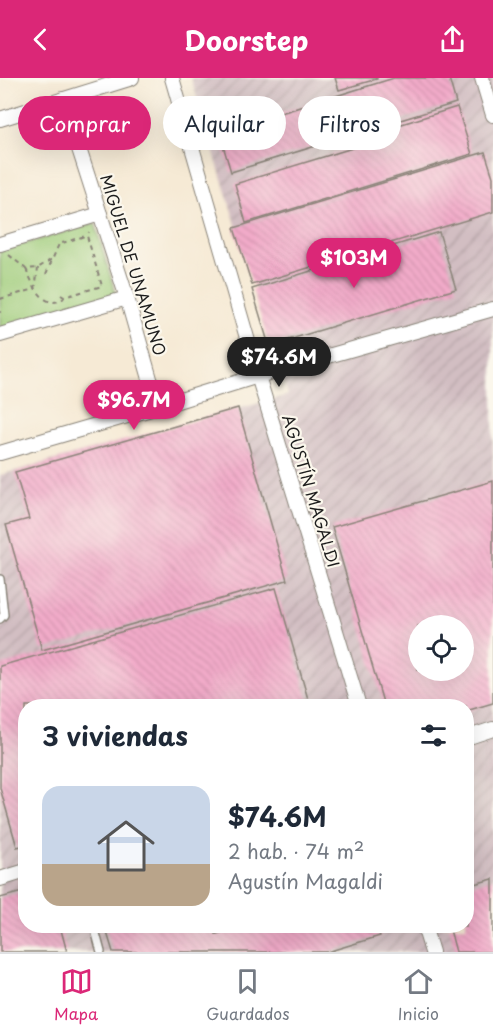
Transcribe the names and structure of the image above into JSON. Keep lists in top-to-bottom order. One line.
{"streets":{"street":["MIGUEL DE UNAMUNO","AGUSTÍN MAGALDI"]},"page":{"header":"Doorstep","chip":["Comprar","Alquilar","Filtros"],"price":["$103M","$74.6M","$96.7M"],"heading":"3 viviendas","list":[{"name":"$74.6M","note":"2 hab. · 74 m² · Agustín Magaldi"}],"tabs":["Mapa","Guardados","Inicio"]}}
